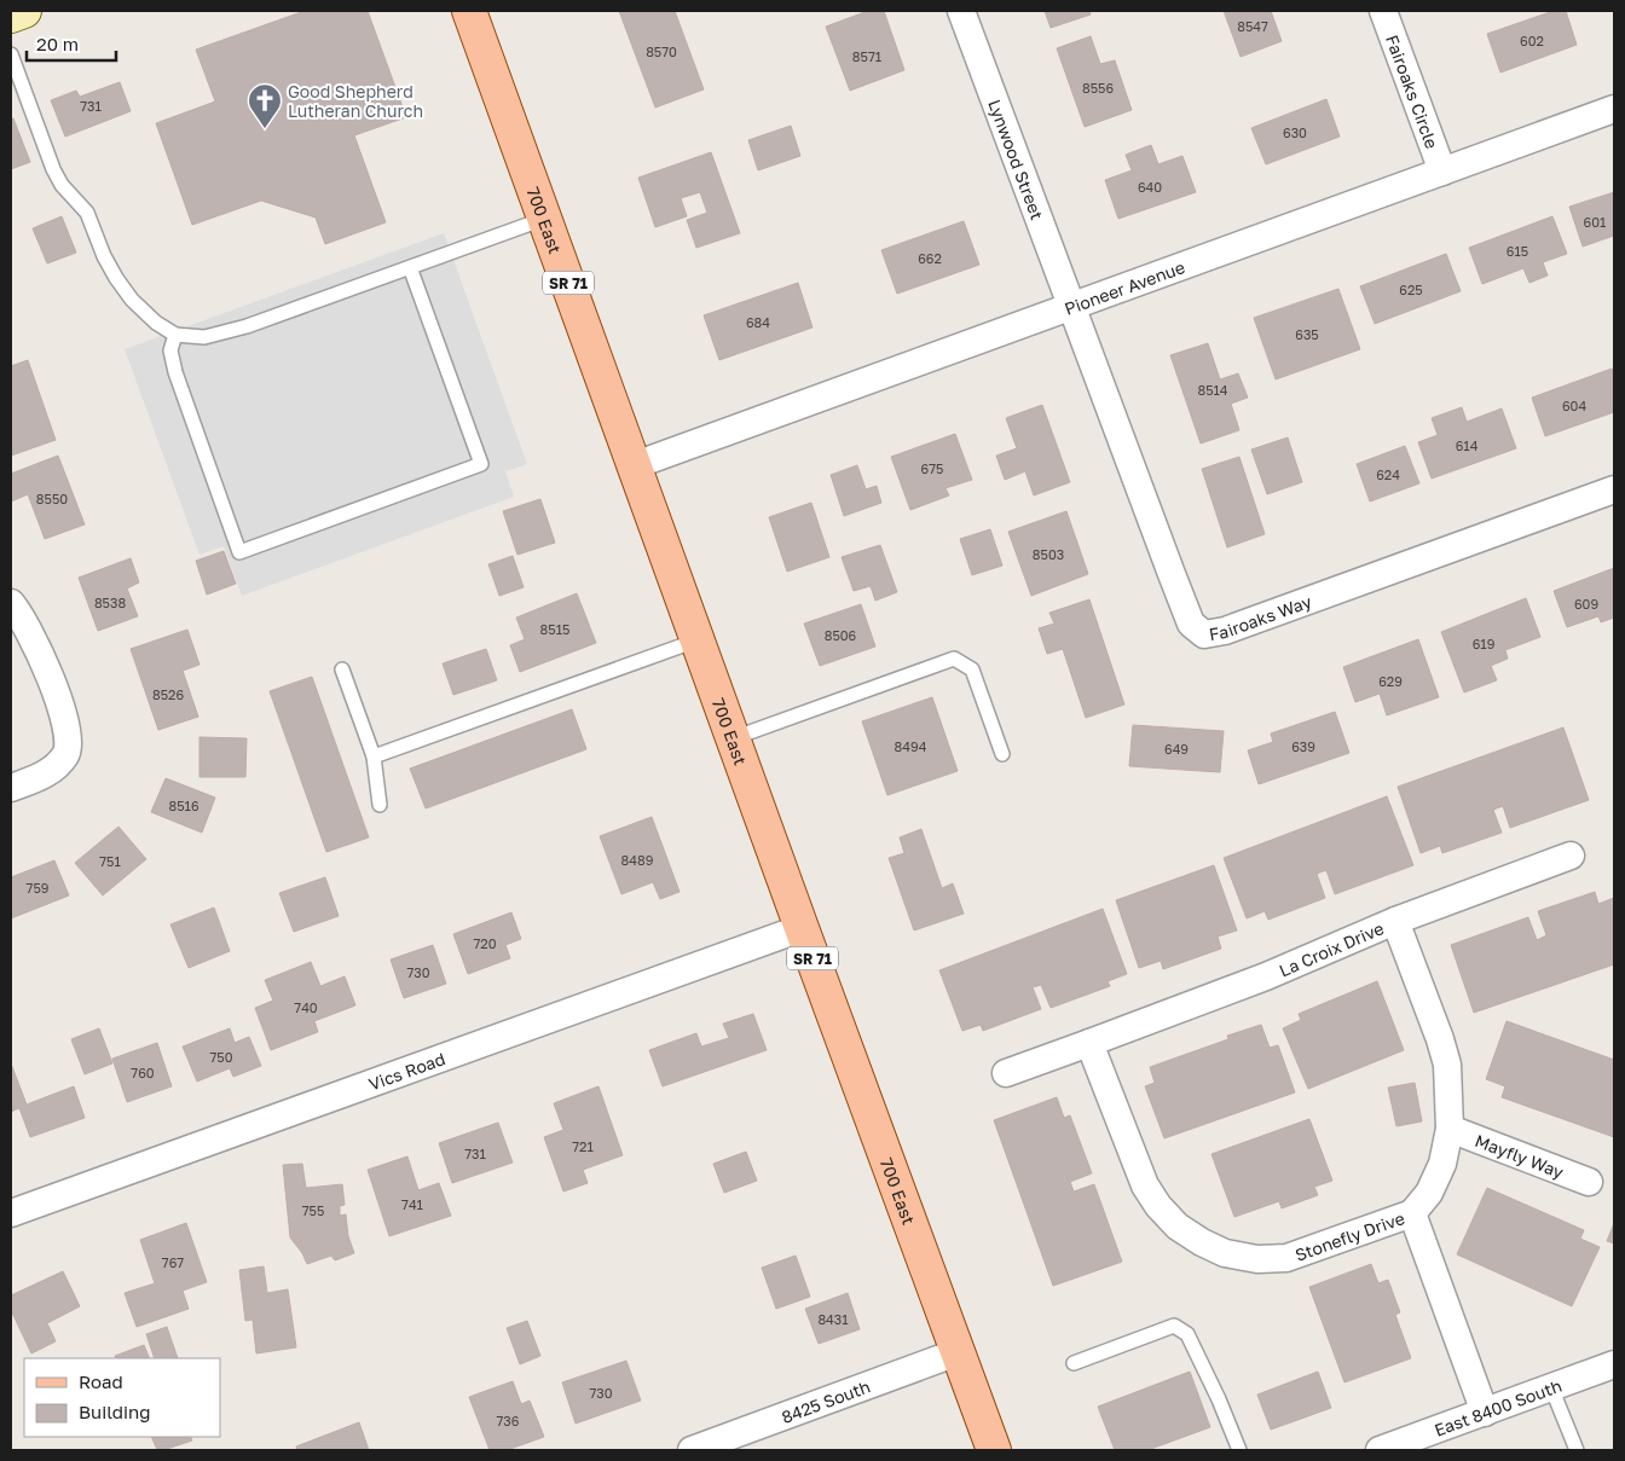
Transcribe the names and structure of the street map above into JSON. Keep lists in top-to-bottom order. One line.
{"streets":{"main road":["700 East","SR 71"],"street":["Fairoaks Circle","Lynwood Street","Pioneer Avenue","Fairoaks Way","La Croix Drive","Vics Road","Mayfly Way","Stonefly Drive","8425 South","East 8400 South"]},"crossings":[["Fairoaks Circle","Pioneer Avenue"],["Lynwood Street","Pioneer Avenue"],["Lynwood Street","Fairoaks Way"],["700 East","Pioneer Avenue"],["700 East","Vics Road"],["700 East","8425 South"],["Pioneer Avenue","Fairoaks Way"],["La Croix Drive","Stonefly Drive"],["Mayfly Way","Stonefly Drive"]],"places":{"church":["Good Shepherd Lutheran Church"]},"house_numbers":["8547","602","8570","8571","8556","731","630","640","601","615","662","625","684","635","8514","604","614","675","624","8550","8503","8538","609","8515","8506","619","629","8526","8494","639","649","8516","8489","751","759","720","730","740","750","760","721","731","741","755","767","8431","730","736"],"legend":["Road","Building"],"scale_bar":"20 m"}
